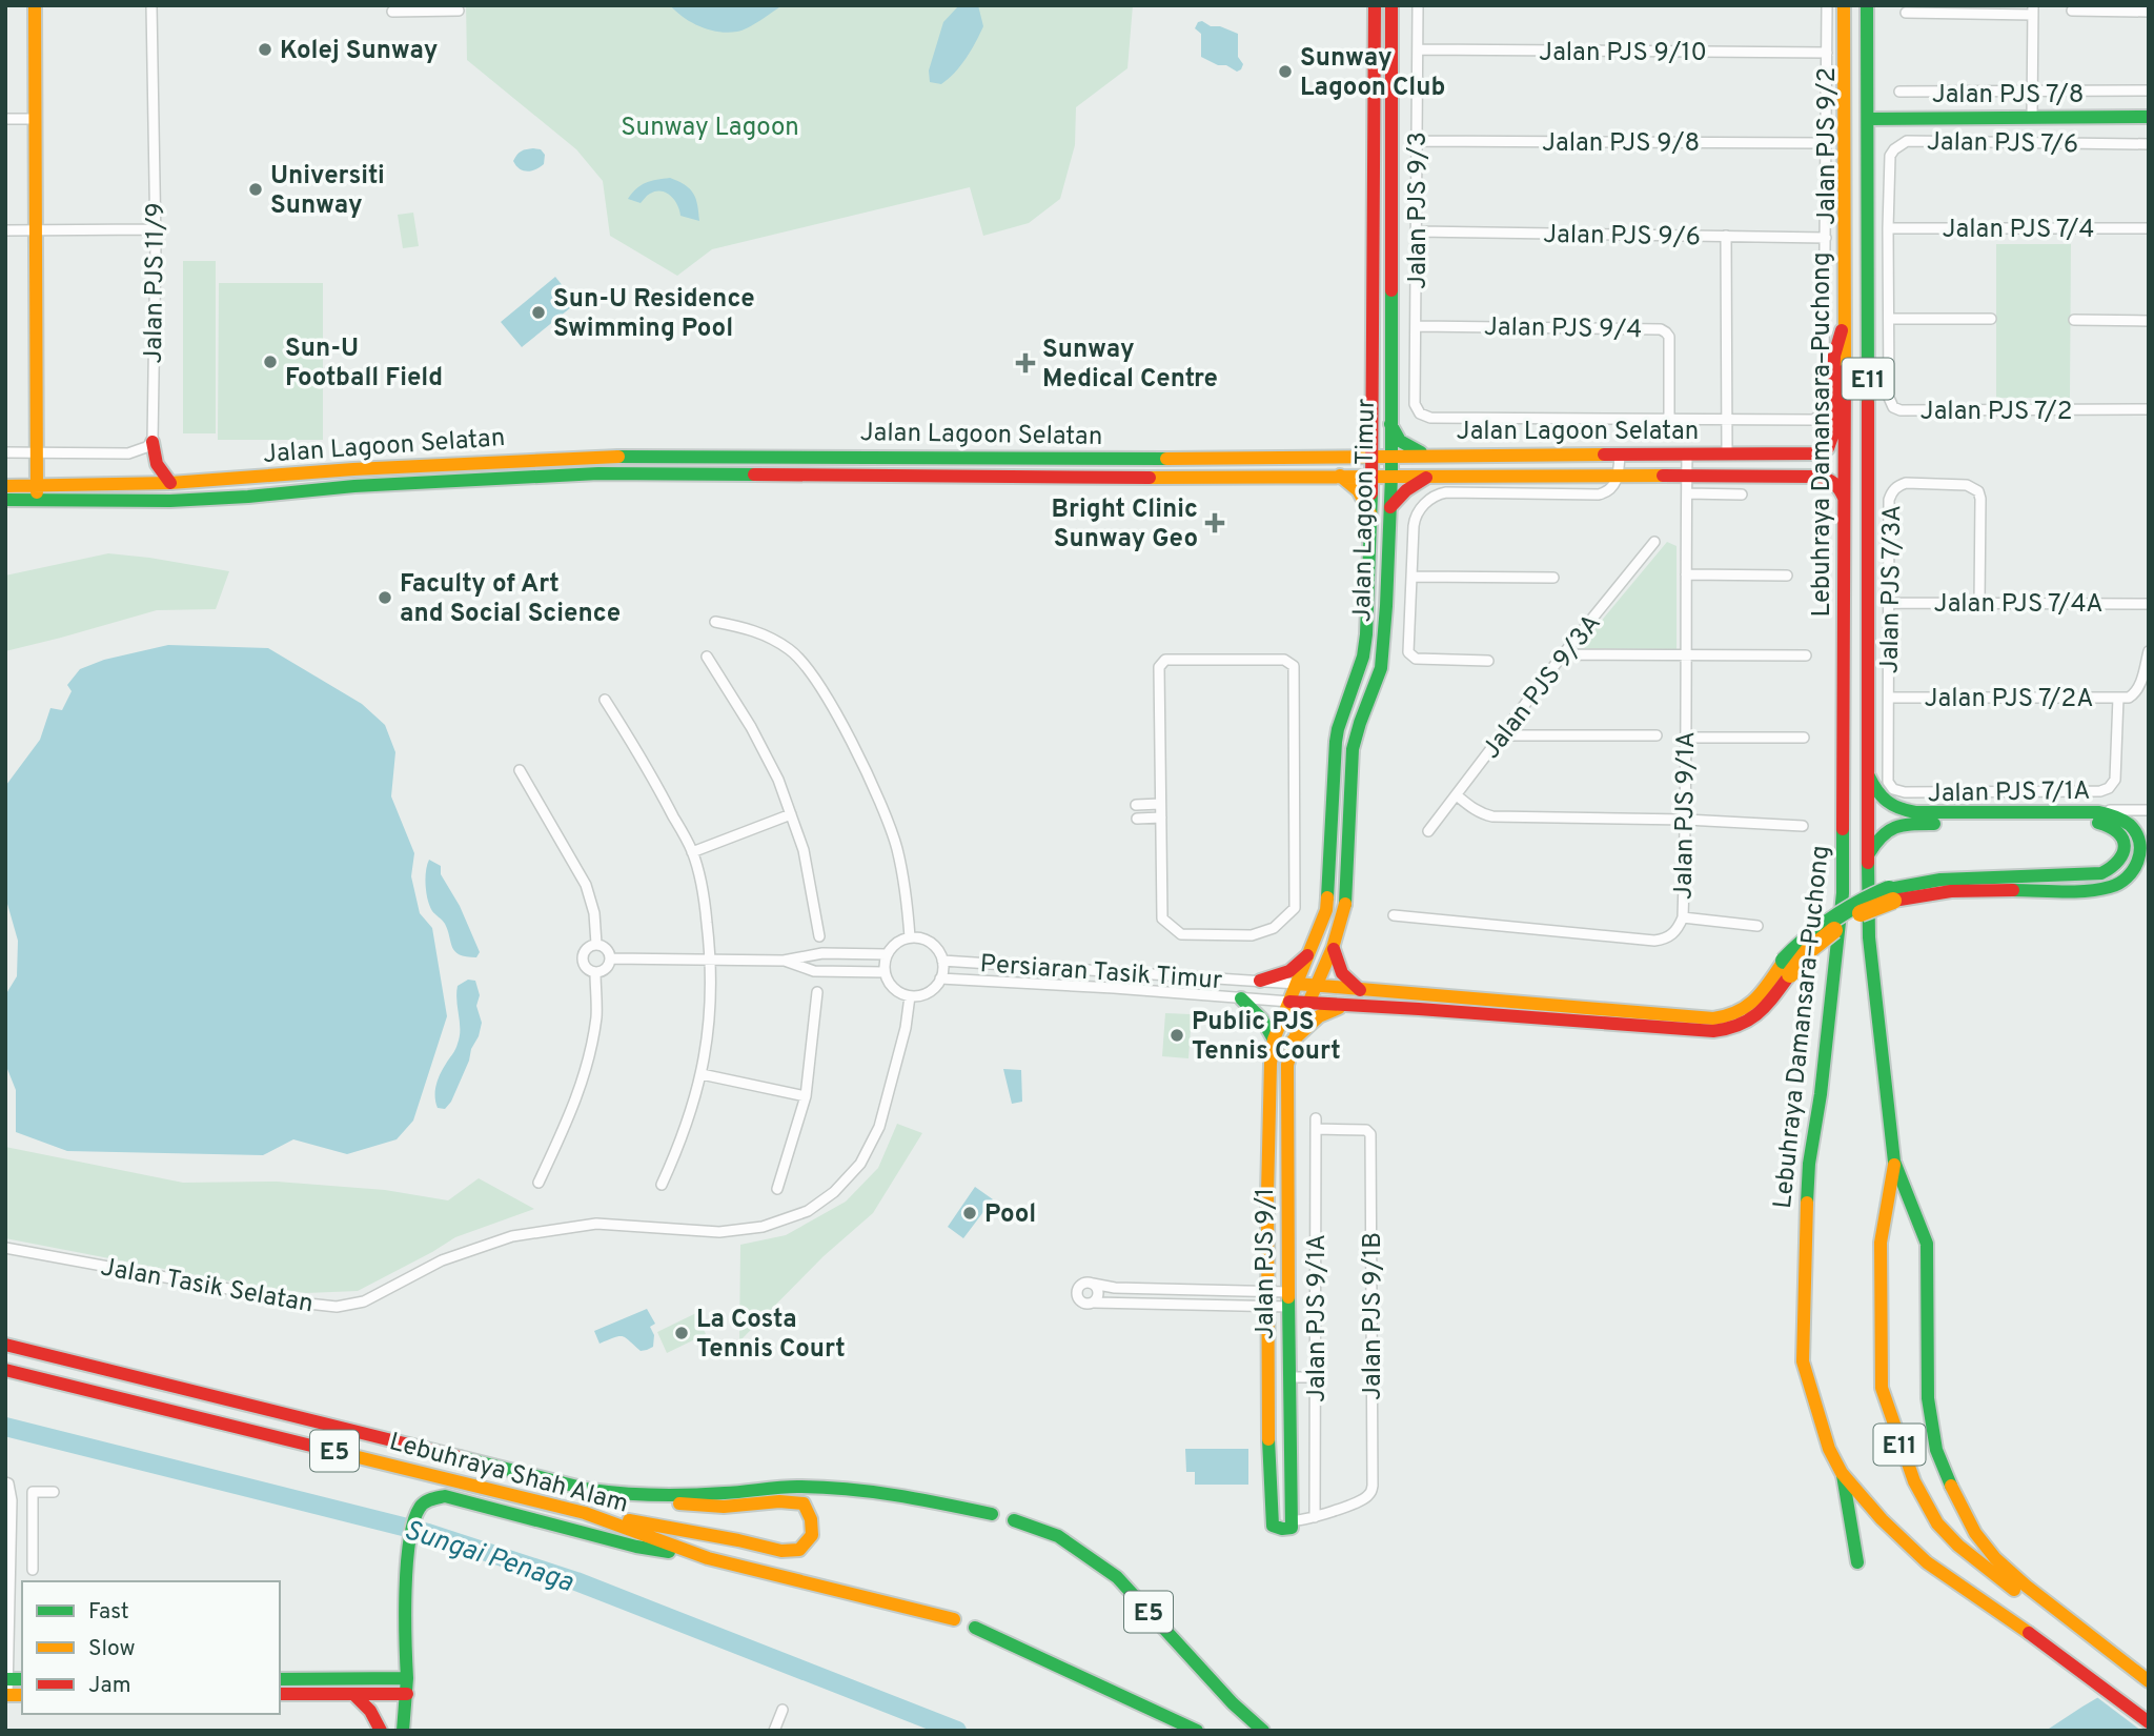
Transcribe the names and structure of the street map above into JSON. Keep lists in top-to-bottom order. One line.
{"streets":{"main road":["Jalan PJS 7/8","E11","Jalan Lagoon Selatan","Lebuhraya Damansara–Puchong","Jalan Lagoon Timur","Jalan PJS 9/1","E5","Lebuhraya Shah Alam"],"street":["Jalan PJS 9/10","Jalan PJS 9/8","Jalan PJS 7/6","Jalan PJS 9/2","Jalan PJS 9/3","Jalan PJS 7/4","Jalan PJS 9/6","Jalan PJS 11/9","Jalan PJS 9/4","Jalan PJS 7/2","Jalan PJS 7/3A","Jalan PJS 7/4A","Jalan PJS 9/3A","Jalan PJS 7/2A","Jalan PJS 7/1A","Jalan PJS 9/1A","Persiaran Tasik Timur","Jalan Tasik Selatan","Jalan PJS 9/1B"]},"crossings":[["Jalan PJS 9/10","Jalan PJS 9/2"],["Jalan PJS 9/10","Jalan PJS 9/3"],["Jalan PJS 7/8","Lebuhraya Damansara–Puchong"],["Jalan PJS 9/8","Jalan PJS 9/2"],["Jalan PJS 9/8","Jalan PJS 9/3"],["Jalan PJS 7/6","Jalan PJS 7/4"],["Jalan PJS 7/6","Jalan PJS 7/2"],["Jalan PJS 9/2","Jalan PJS 9/3"],["Jalan PJS 9/2","Jalan PJS 9/6"],["Jalan PJS 9/2","Jalan PJS 9/4"],["Jalan PJS 9/3","Jalan PJS 9/6"],["Jalan PJS 9/3","Jalan PJS 9/4"],["Jalan PJS 7/4","Jalan PJS 7/2"],["Jalan Lagoon Selatan","Lebuhraya Damansara–Puchong"],["Jalan Lagoon Selatan","Jalan Lagoon Timur"],["Jalan Lagoon Selatan","Jalan PJS 9/1A"],["Jalan Lagoon Timur","Persiaran Tasik Timur"],["Jalan Lagoon Timur","Jalan PJS 9/1"],["Jalan PJS 7/3A","Jalan PJS 7/4A"],["Jalan PJS 7/3A","Jalan PJS 7/2A"],["Jalan PJS 7/3A","Jalan PJS 7/1A"],["Jalan PJS 7/2A","Jalan PJS 7/1A"],["Jalan PJS 9/1A","Jalan PJS 9/1B"],["Persiaran Tasik Timur","Jalan PJS 9/1"],["Persiaran Tasik Timur","Jalan Tasik Selatan"]],"water":["Sungai Penaga"],"parks":["Sunway Lagoon"],"places":{"other":["Kolej Sunway","Sunway Lagoon Club","Universiti Sunway","Sun-U Residence Swimming Pool","Sun-U Football Field","Faculty of Art and Social Science","Public PJS Tennis Court","Pool","La Costa Tennis Court"],"health":["Sunway Medical Centre","Bright Clinic Sunway Geo"]},"legend":["Fast","Slow","Jam"]}
